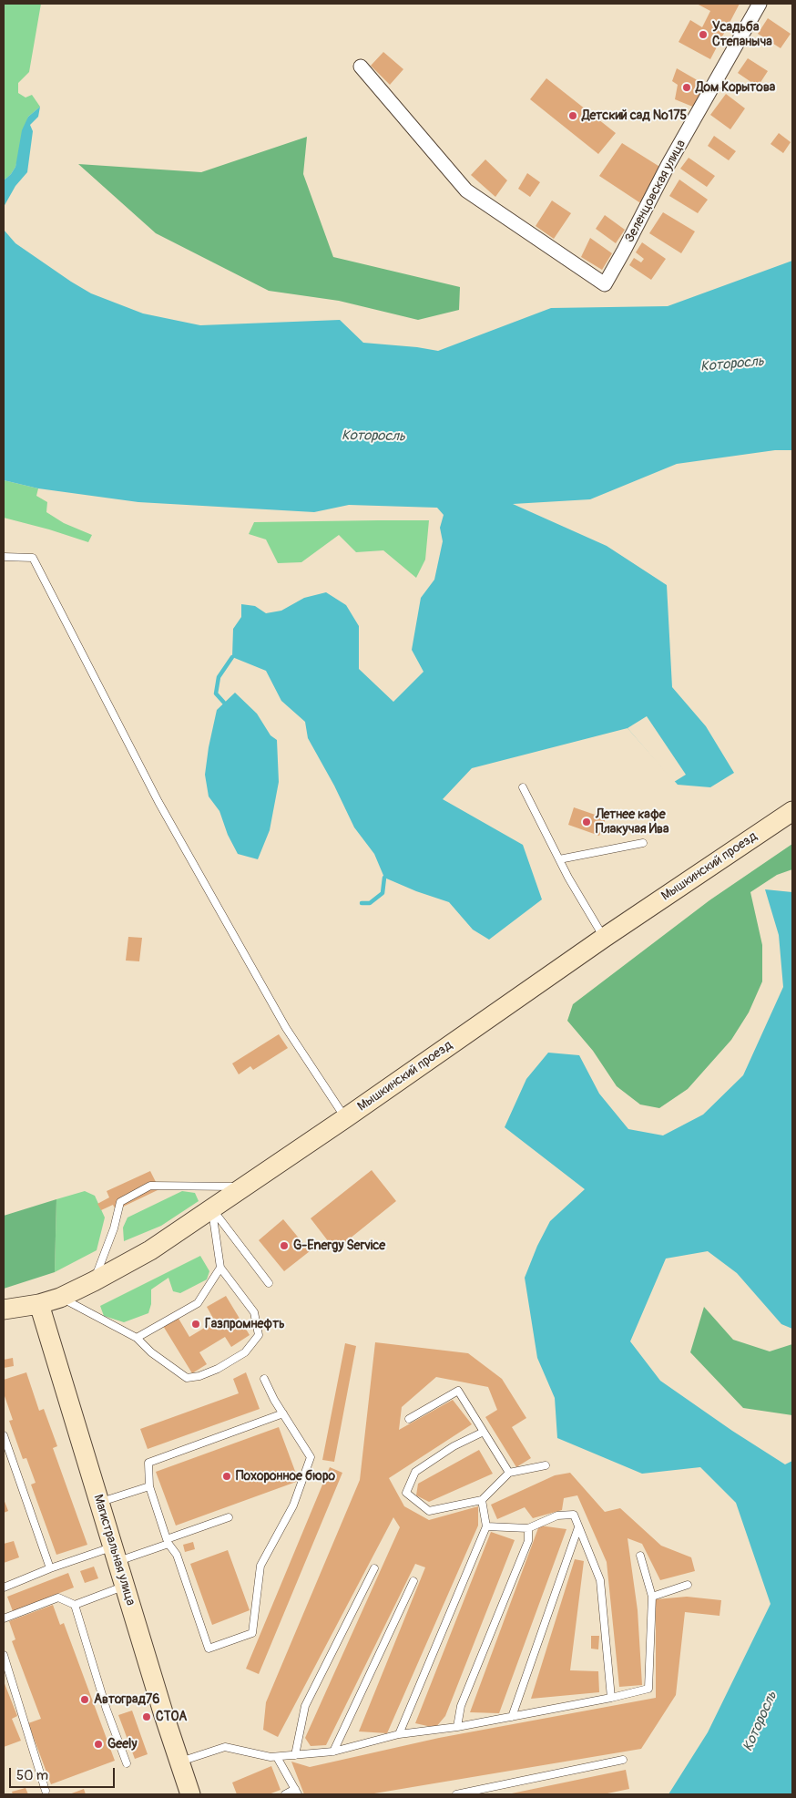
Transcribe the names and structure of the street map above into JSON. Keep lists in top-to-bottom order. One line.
{"streets":{"main road":["Мышкинский проезд","Магистральная улица"],"street":["Зеленцовская улица"]},"crossings":[["Мышкинский проезд","Магистральная улица"]],"water":["Которосль"],"places":["Усадьба Степаныча","Дом Корытова","Детский сад №175","Летнее кафе Плакучая Ива","G-Energy Service","Газпромнефть","Похоронное бюро","Автоград76","СТОА","Geely"],"scale_bar":"50 m"}
